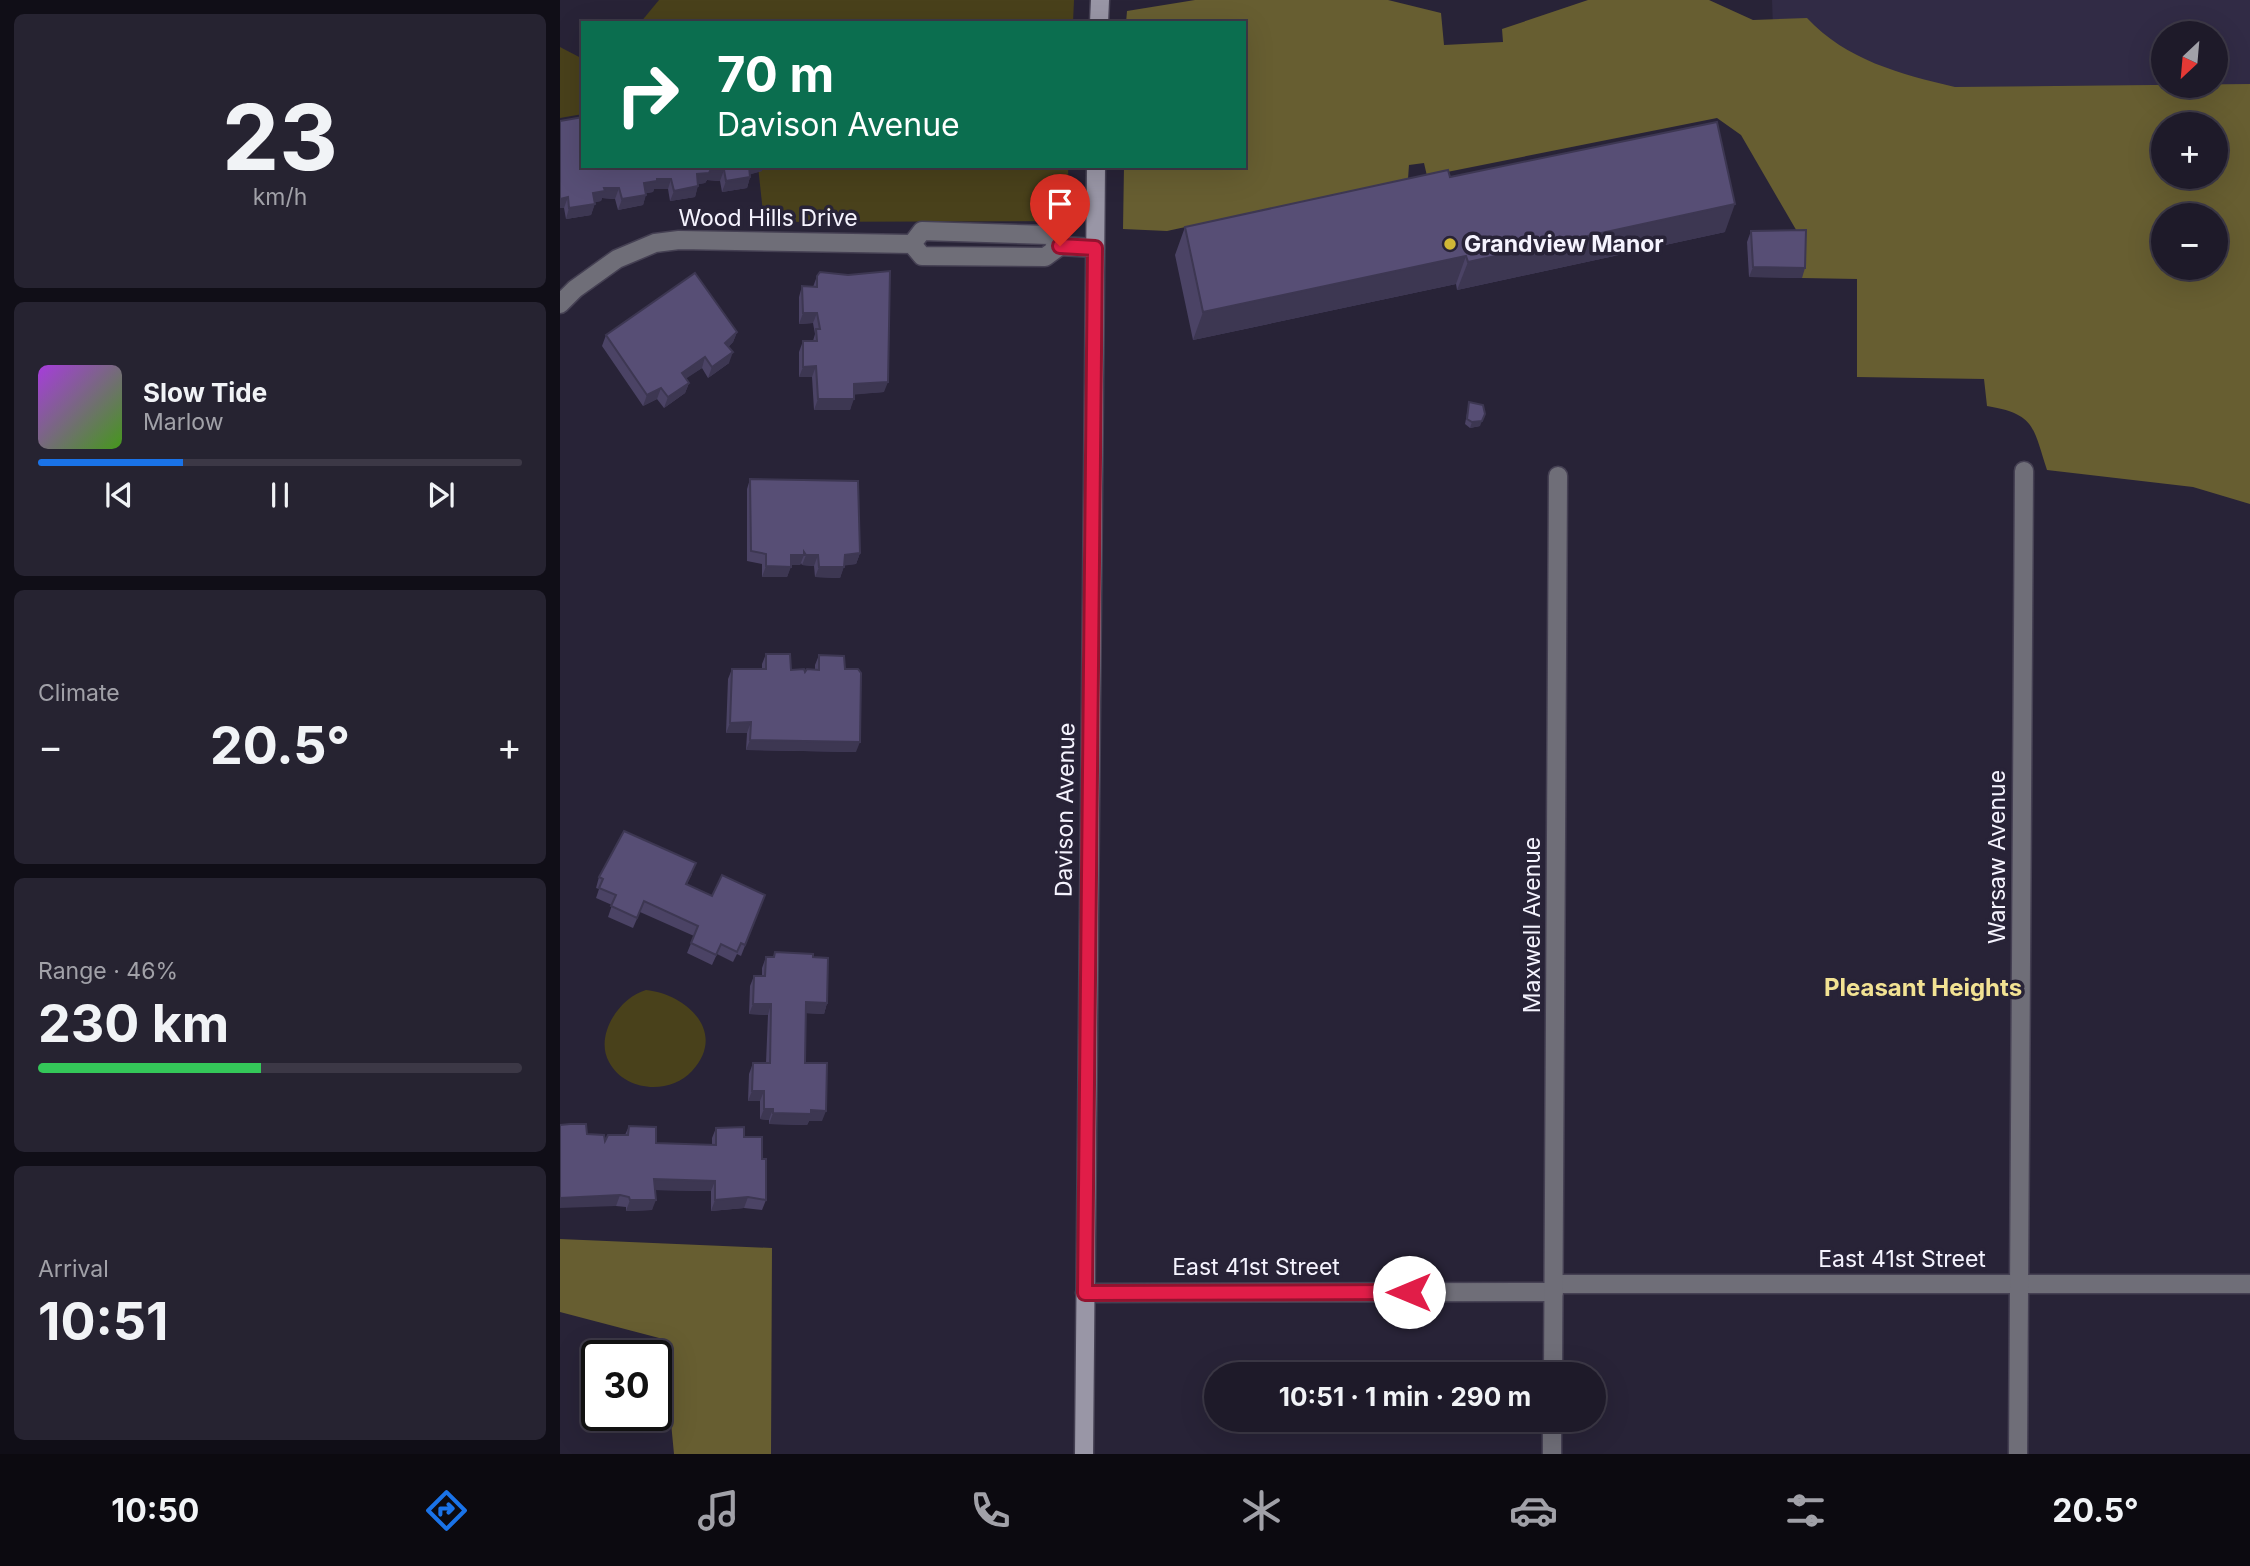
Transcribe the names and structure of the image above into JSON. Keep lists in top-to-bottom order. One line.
{"streets":{"street":["Wood Hills Drive","Davison Avenue","Warsaw Avenue","Maxwell Avenue","East 41st Street"]},"crossings":[["Wood Hills Drive","Davison Avenue"],["Davison Avenue","East 41st Street"],["Warsaw Avenue","East 41st Street"],["Maxwell Avenue","East 41st Street"]],"districts":["Pleasant Heights"],"places":["Grandview Manor"],"north":"bottom left","page":{"tile":[["23","km/h"],"Climate",["Range · 46%","230 km"],["Arrival","10:51"]],"map_buttons":["+","−"],"turn":["70 m","Davison Avenue"],"song":["Slow Tide","Marlow"],"heat":["−","20.5°","+"],"limit":"30","trip":"10:51 · 1 min · 290 m","tabs":["10:50","20.5°"]}}
